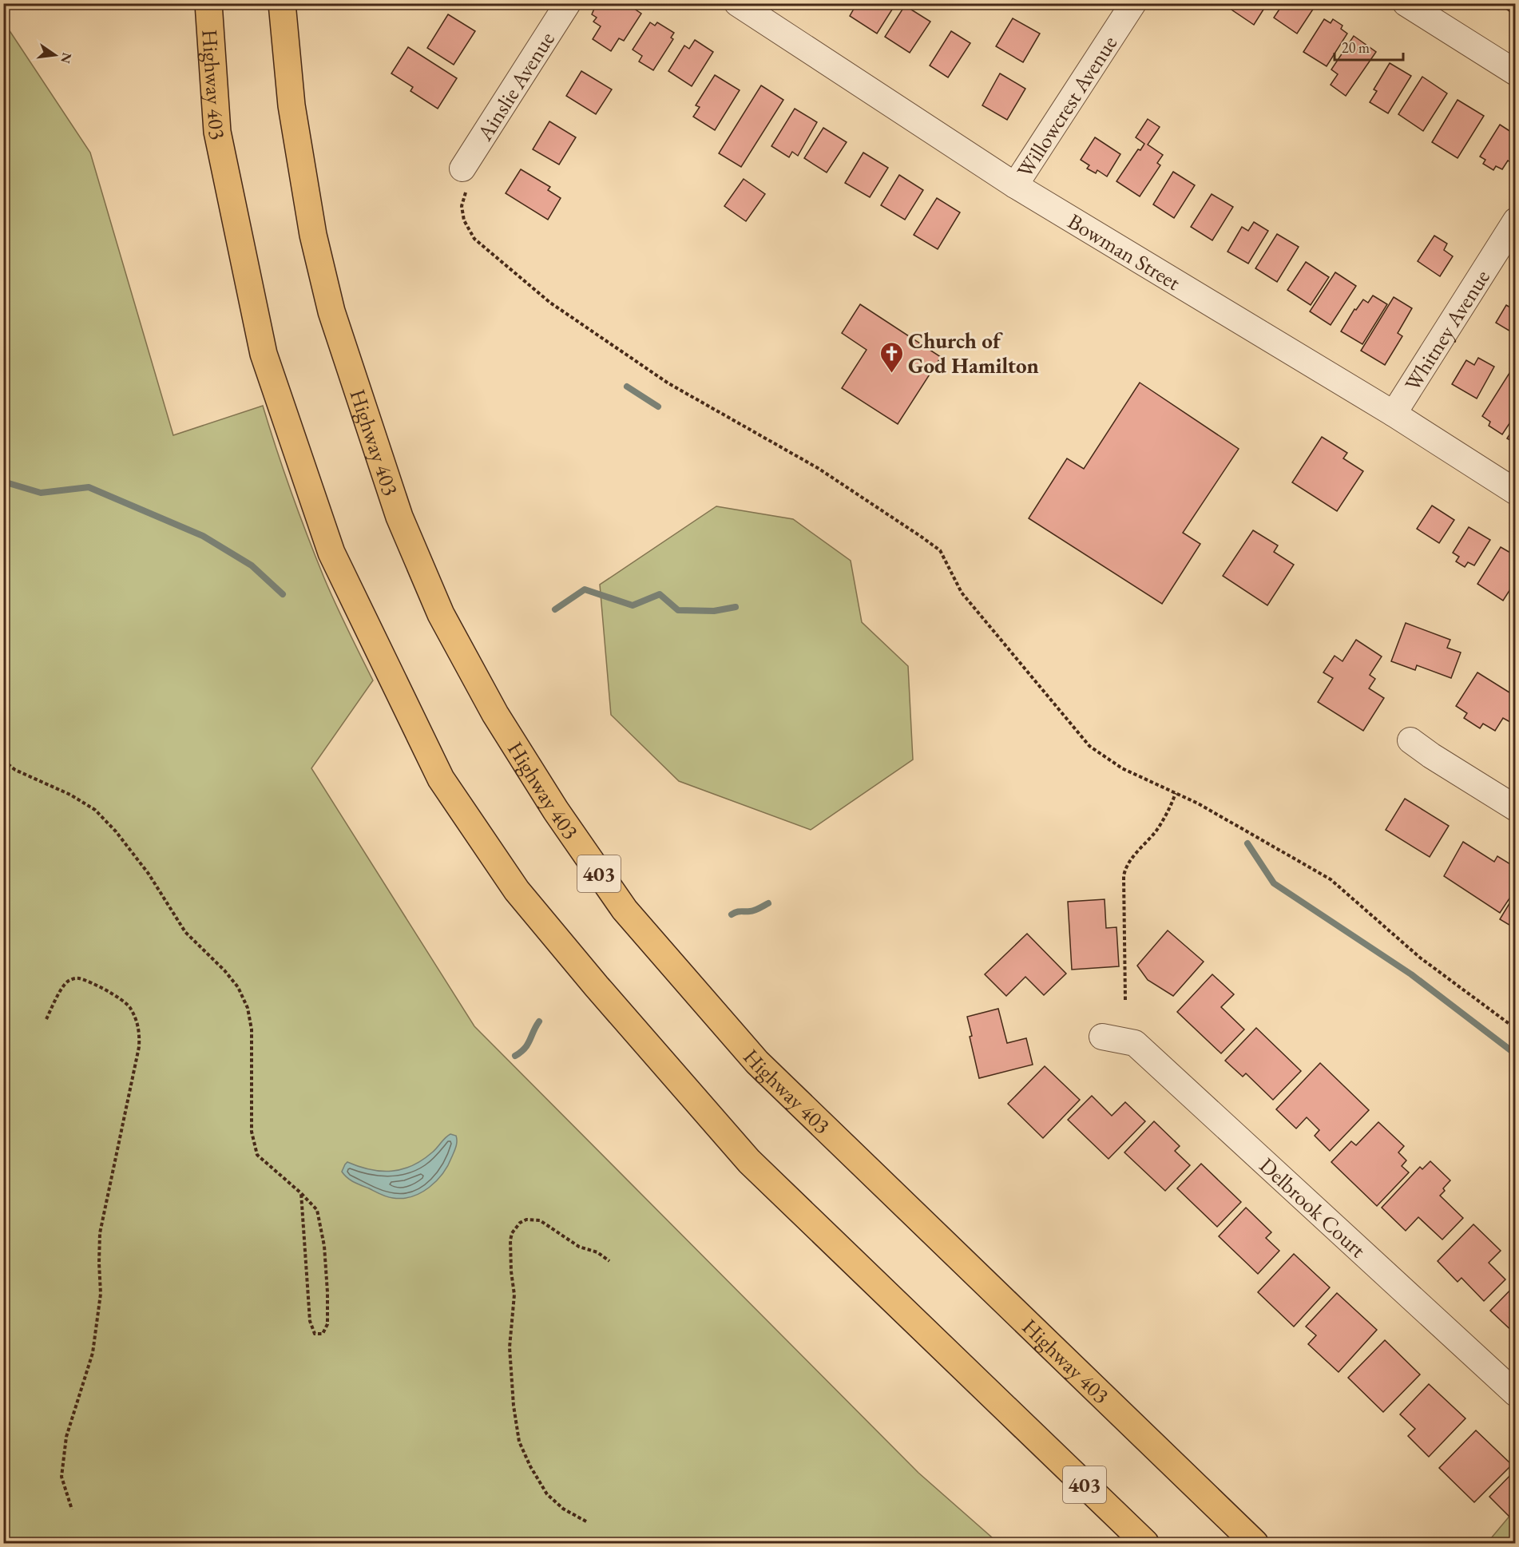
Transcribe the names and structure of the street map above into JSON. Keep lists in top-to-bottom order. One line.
{"streets":{"highway":["Highway 403","403"],"street":["Ainslie Avenue","Willowcrest Avenue","Bowman Street","Whitney Avenue","Delbrook Court"]},"crossings":[["Willowcrest Avenue","Bowman Street"],["Bowman Street","Whitney Avenue"]],"places":{"church":["Church of God Hamilton"]},"scale_bar":"20 m","north":"right"}
